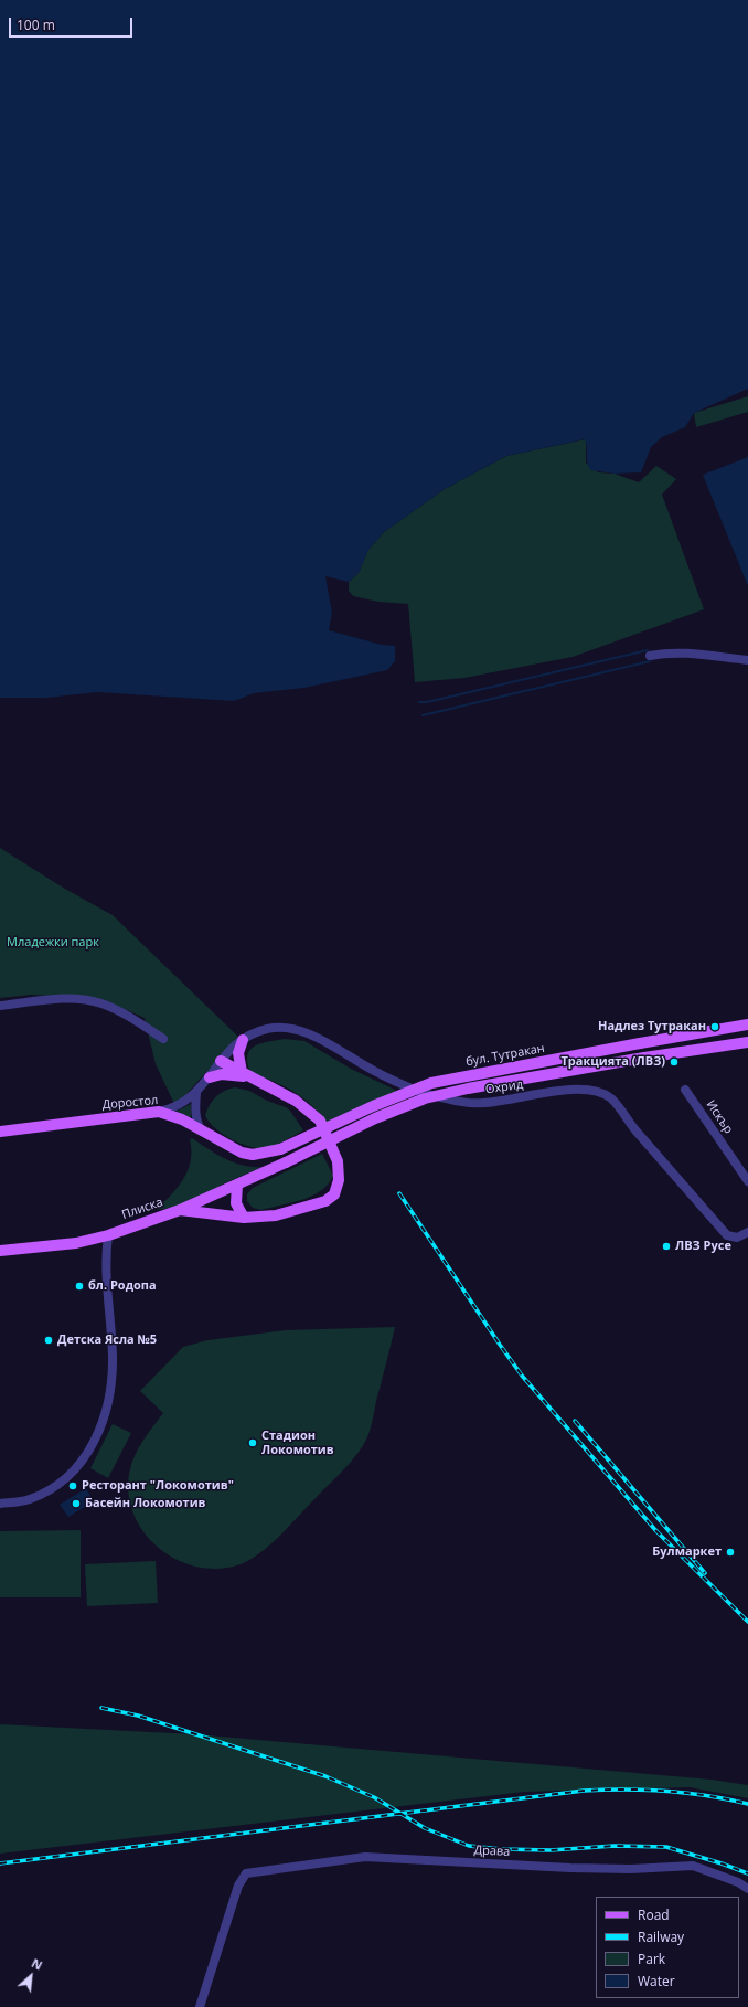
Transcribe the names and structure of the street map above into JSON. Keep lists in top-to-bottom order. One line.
{"streets":{"main road":["бул. Тутракан","Доростол","Плиска"],"street":["Охрид","Искър","Драва"]},"crossings":[["бул. Тутракан","Доростол"],["Охрид","Доростол"]],"parks":["Младежки парк"],"places":["Надлез Тутракан","Тракцията (ЛВЗ)","ЛВЗ Русе","бл. Родопа","Детска Ясла №5","Стадион Локомотив","Ресторант \"Локомотив\"","Басейн Локомотив","Булмаркет"],"legend":["Road","Railway","Park","Water"],"scale_bar":"100 m","north":"top right"}
